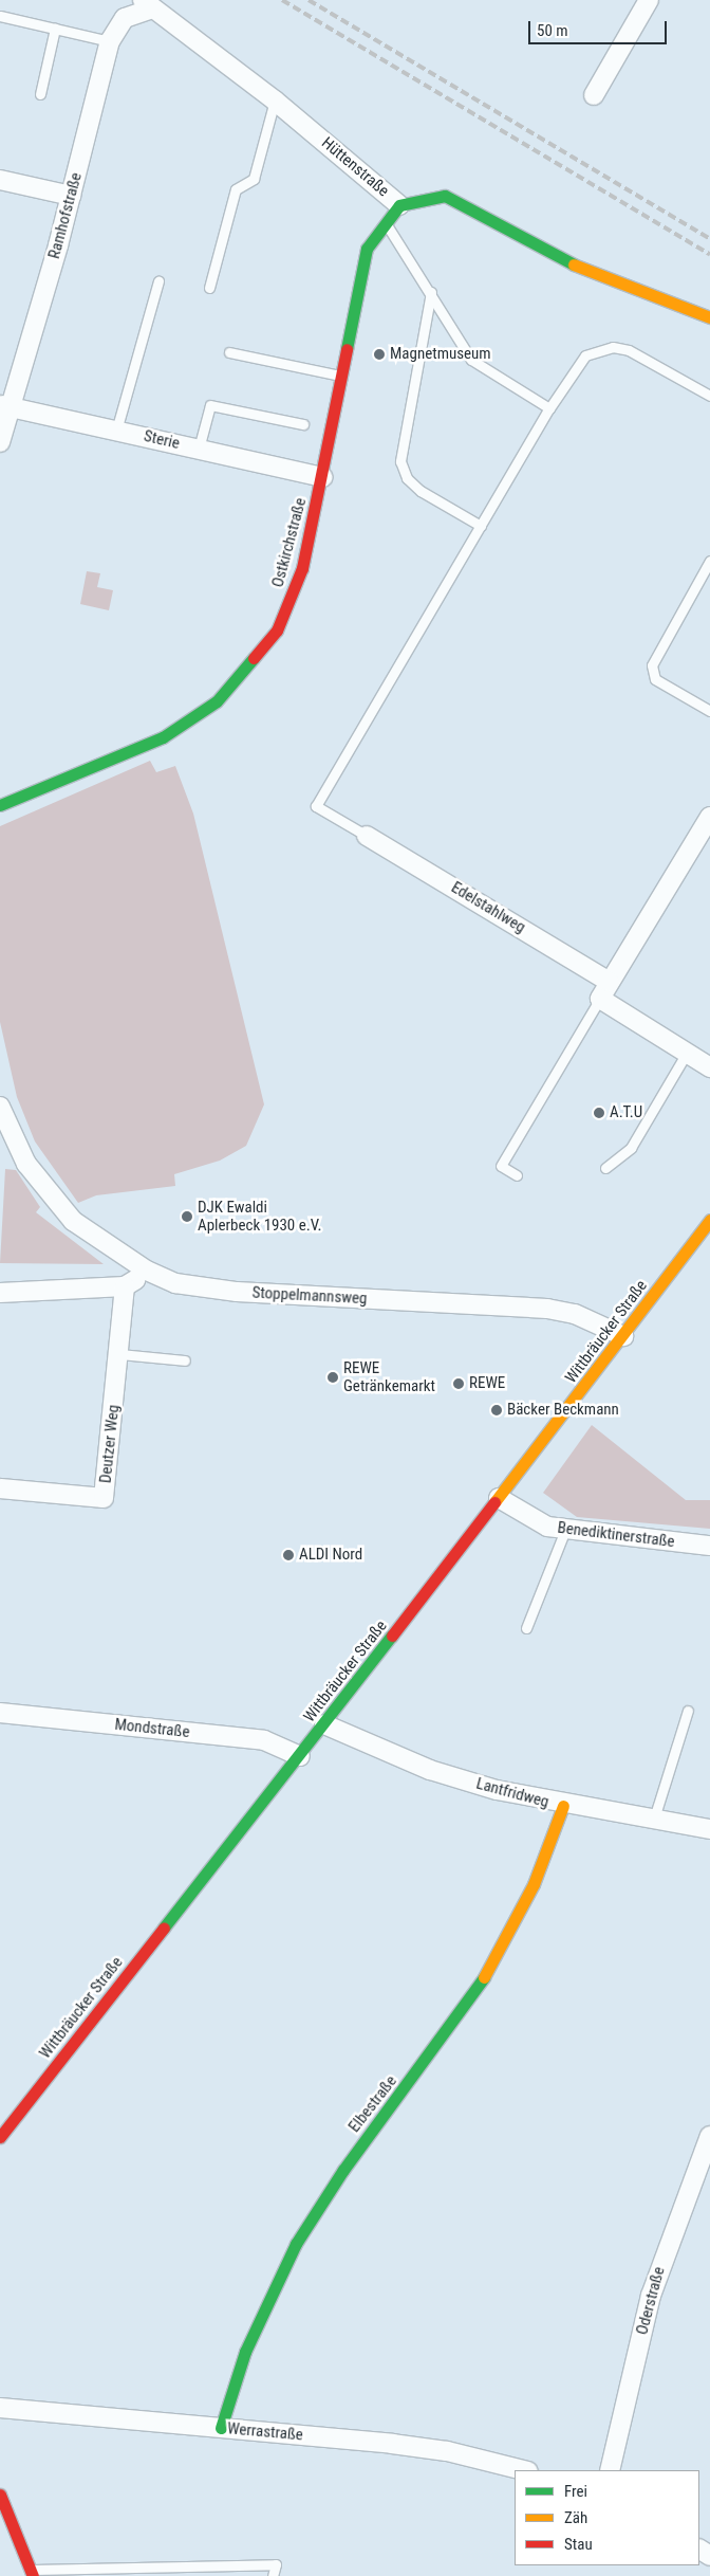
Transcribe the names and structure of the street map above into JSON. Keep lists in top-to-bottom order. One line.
{"streets":{"street":["Hüttenstraße","Ramhofstraße","Sterie","Ostkirchstraße","Edelstahlweg","Stoppelmannsweg","Wittbräucker Straße","Deutzer Weg","Benediktinerstraße","Mondstraße","Lantfridweg","Elbestraße","Oderstraße","Werrastraße"]},"crossings":[["Hüttenstraße","Ramhofstraße"],["Hüttenstraße","Ostkirchstraße"],["Ramhofstraße","Sterie"],["Sterie","Ostkirchstraße"],["Stoppelmannsweg","Wittbräucker Straße"],["Wittbräucker Straße","Benediktinerstraße"],["Wittbräucker Straße","Mondstraße"],["Wittbräucker Straße","Lantfridweg"],["Lantfridweg","Elbestraße"],["Elbestraße","Werrastraße"]],"places":["Magnetmuseum","A.T.U","DJK Ewaldi Aplerbeck 1930 e.V.","REWE Getränkemarkt","REWE","Bäcker Beckmann","ALDI Nord"],"legend":["Frei","Zäh","Stau"],"scale_bar":"50 m"}
